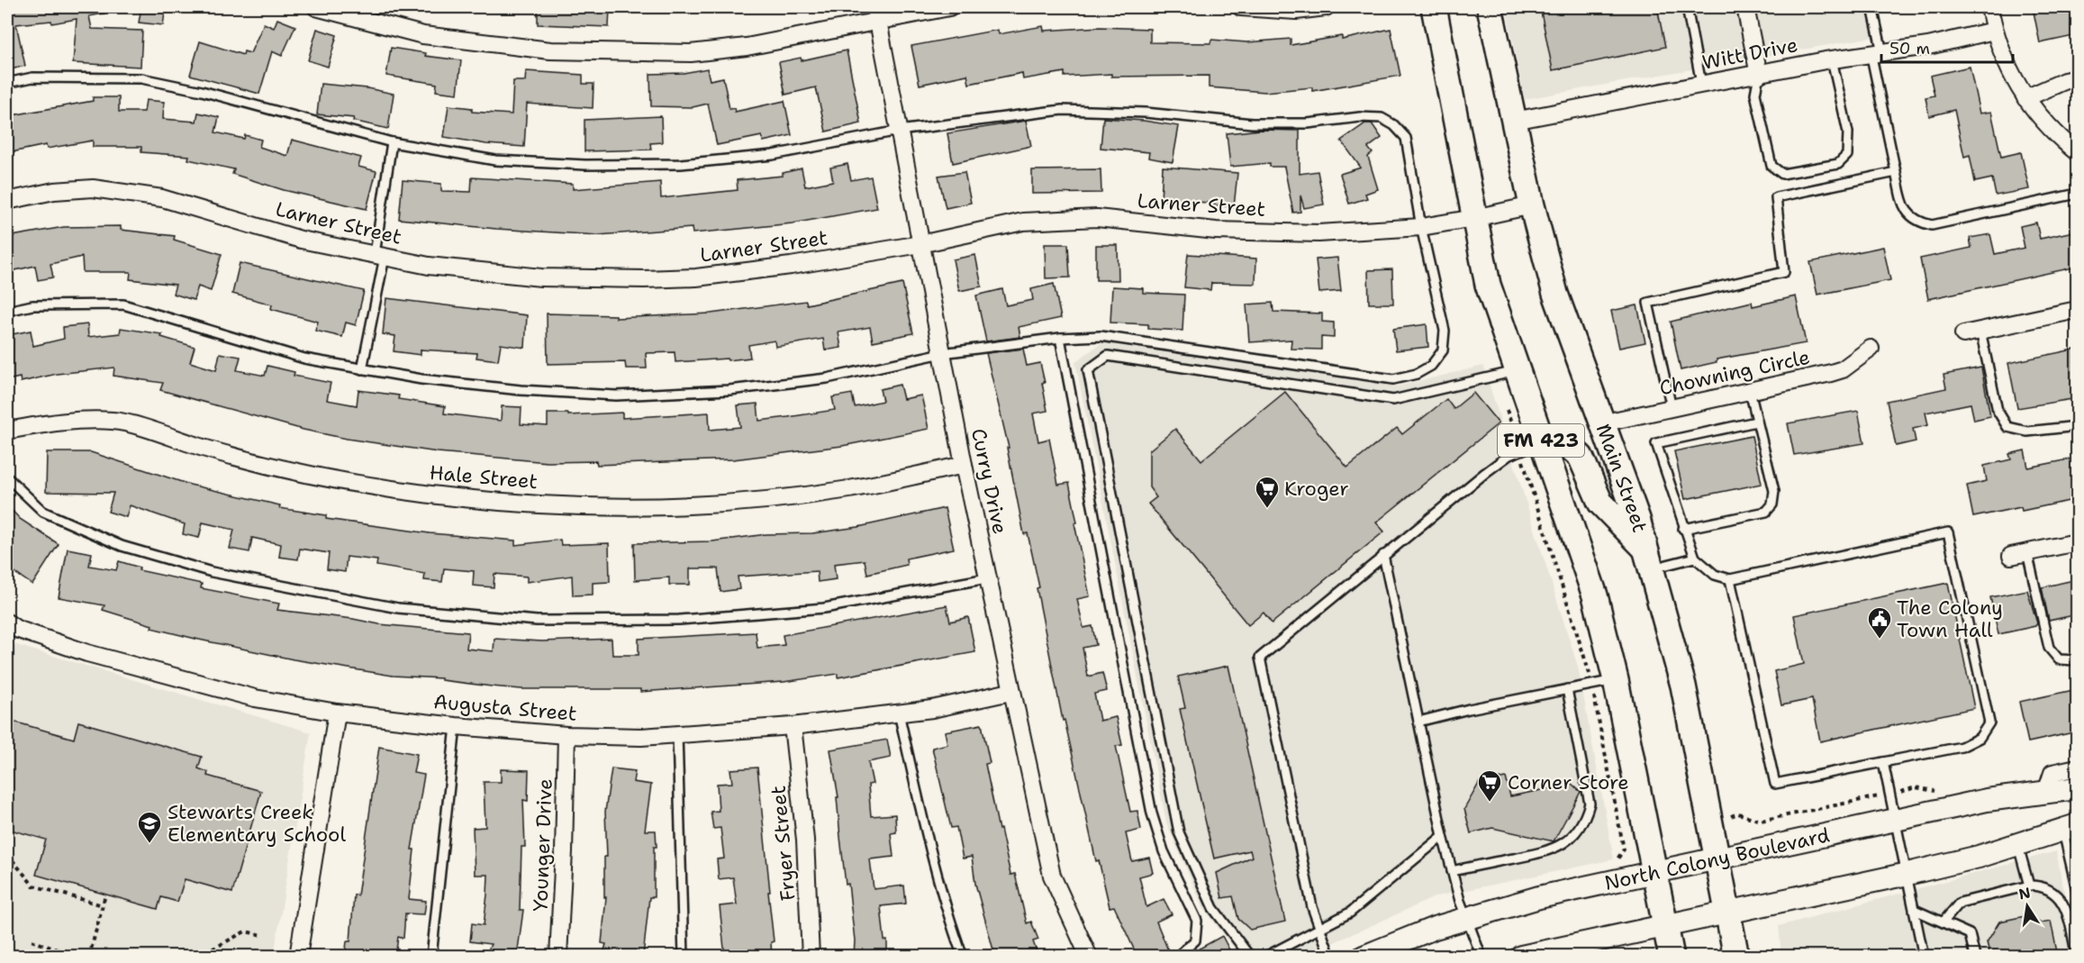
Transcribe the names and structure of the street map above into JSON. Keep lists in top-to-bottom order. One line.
{"streets":{"main road":["FM 423","Main Street","North Colony Boulevard"],"street":["Witt Drive","Larner Street","Chowning Circle","Hale Street","Curry Drive","Augusta Street","Fryer Street","Younger Drive"]},"crossings":[["Witt Drive","Main Street"],["Larner Street","FM 423"],["Larner Street","Main Street"],["Larner Street","Curry Drive"],["Chowning Circle","Main Street"],["FM 423","North Colony Boulevard"],["Hale Street","Curry Drive"],["Main Street","North Colony Boulevard"],["Curry Drive","Augusta Street"],["Augusta Street","Fryer Street"],["Augusta Street","Younger Drive"]],"places":{"supermarket":["Kroger","Corner Store"],"public building":["The Colony Town Hall"],"school or university":["Stewarts Creek Elementary School"]},"scale_bar":"50 m","north":"top"}
